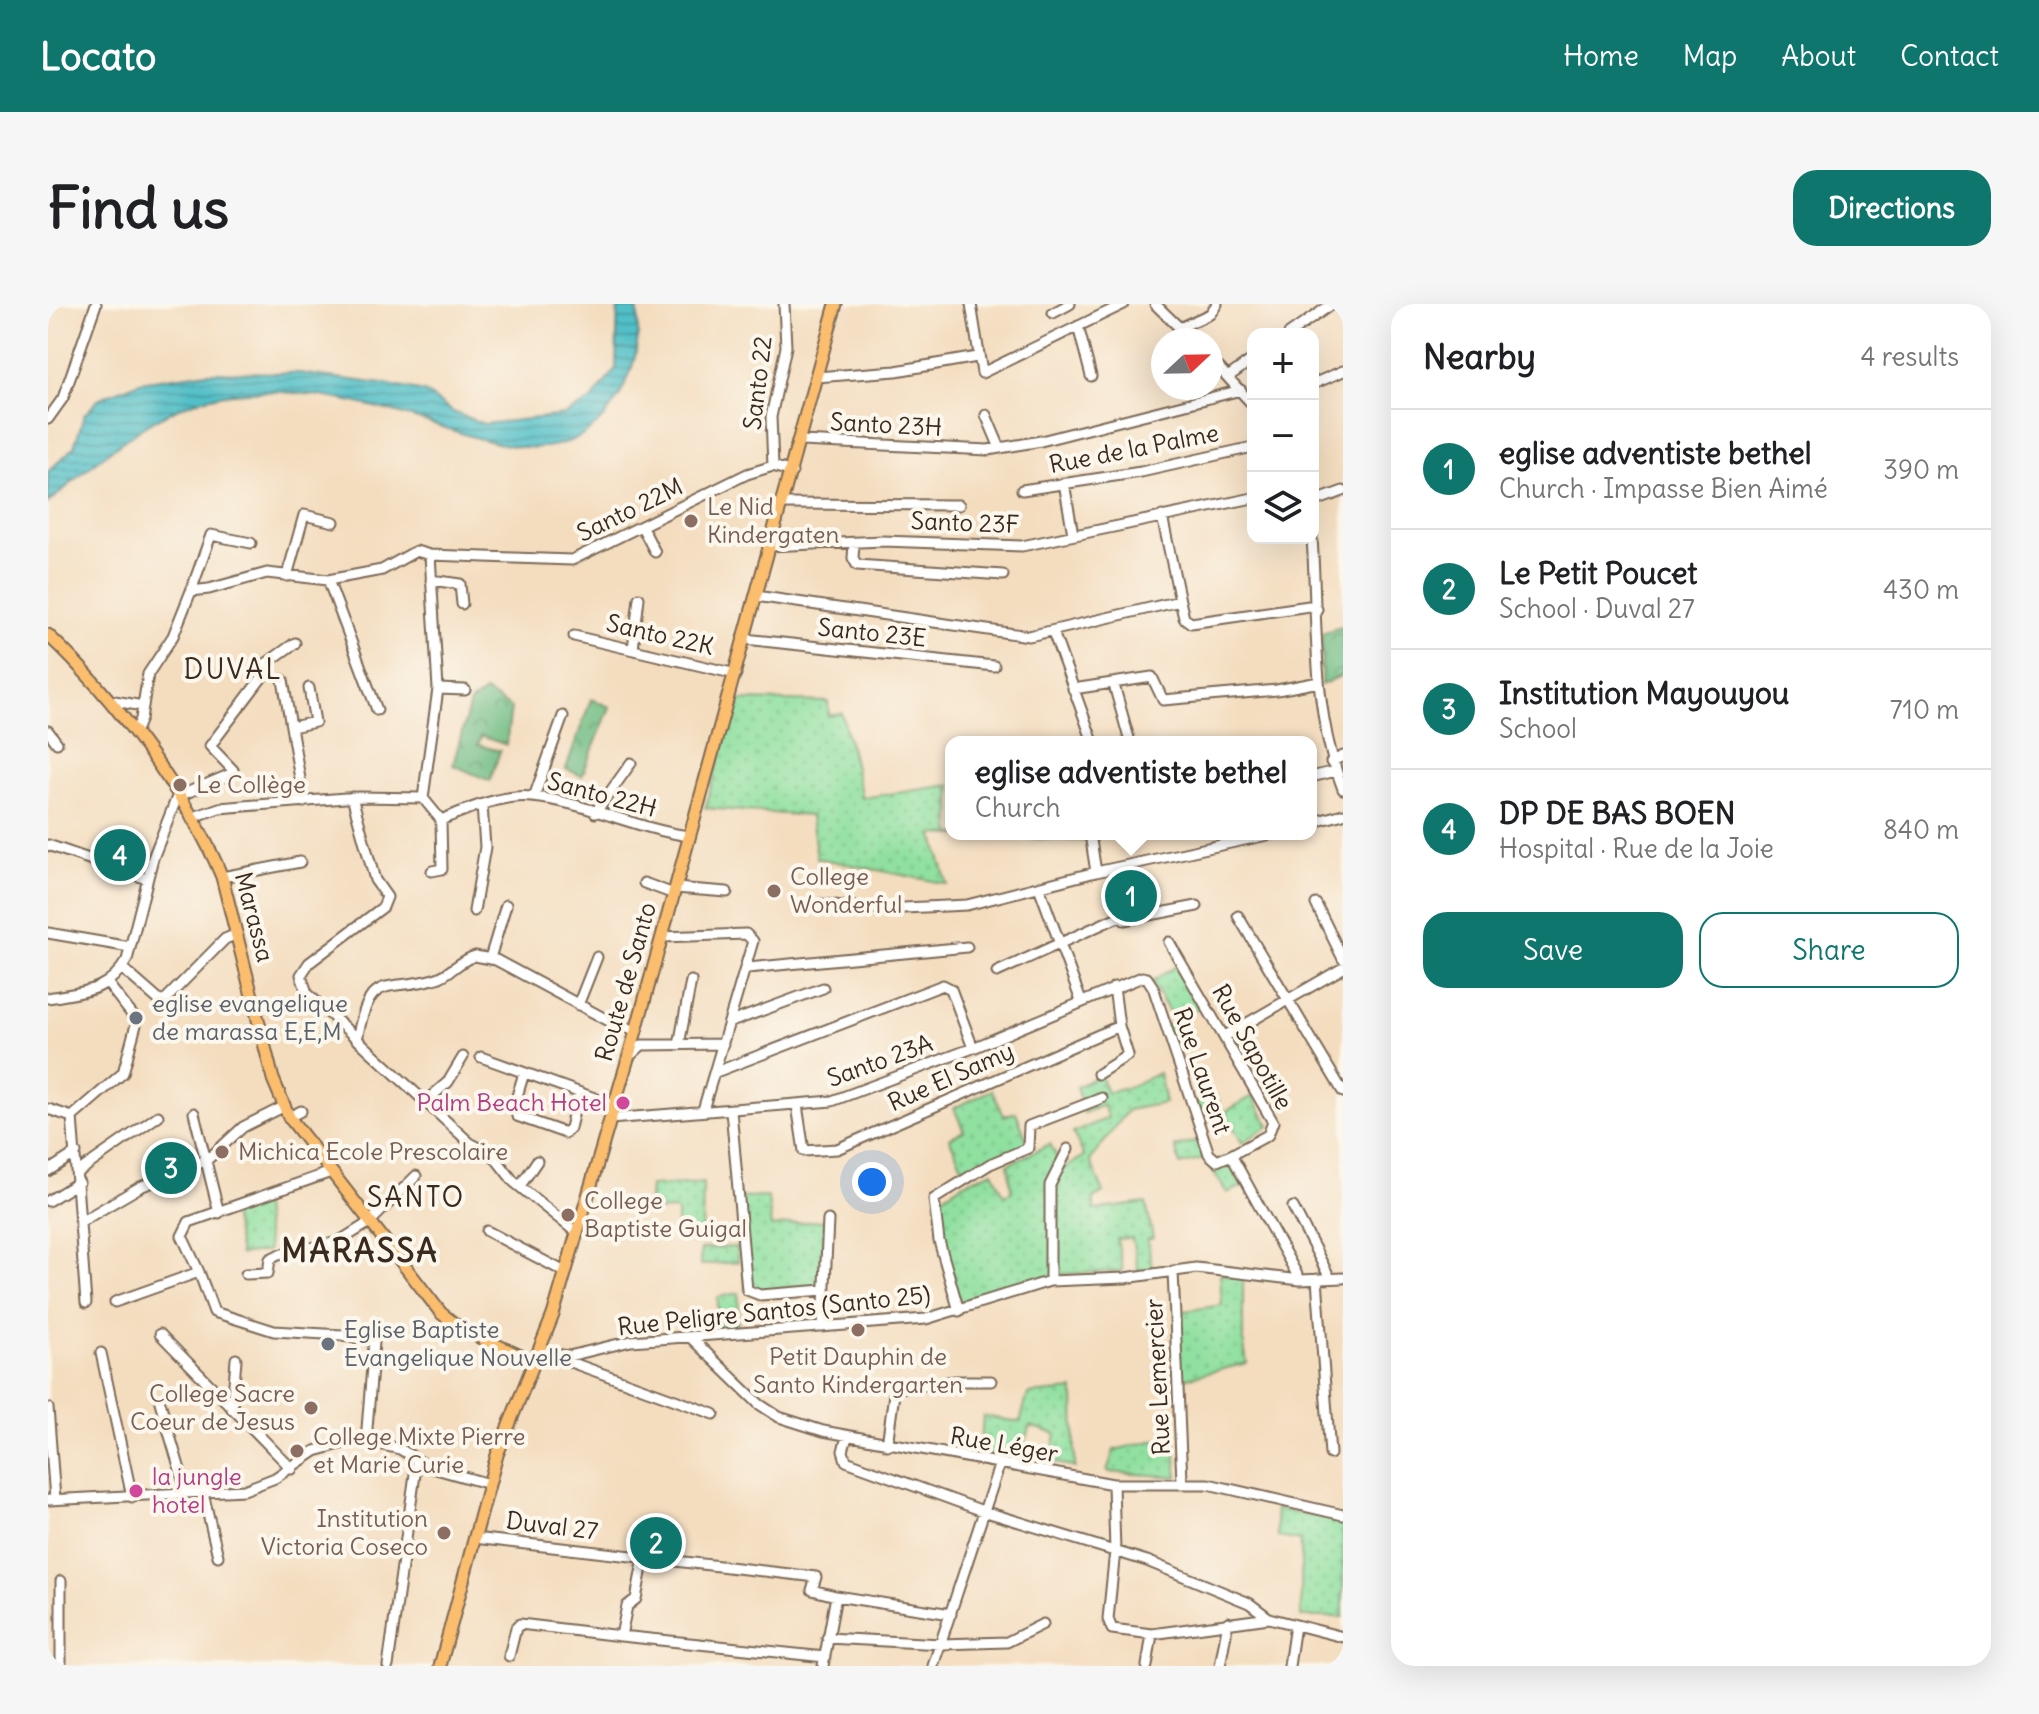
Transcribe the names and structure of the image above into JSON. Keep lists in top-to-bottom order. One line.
{"streets":{"main road":["Marassa","Route de Santo"],"street":["Santo 22","Santo 23H","Rue de la Palme","Santo 22M","Santo 23F","Santo 23E","Santo 22K","Santo 22H","Rue Sapotille","Santo 23A","Rue Laurent","Rue El Samy","Rue Peligre Santos (Santo 25)","Rue Lemercier","Rue Léger","Duval 27"]},"crossings":[["Santo 22","Santo 22M"],["Santo 23H","Route de Santo"],["Santo 23F","Route de Santo"],["Santo 23E","Route de Santo"],["Santo 22K","Route de Santo"],["Santo 22H","Route de Santo"],["Marassa","Route de Santo"],["Marassa","Rue Peligre Santos (Santo 25)"],["Route de Santo","Santo 23A"],["Route de Santo","Rue Peligre Santos (Santo 25)"],["Route de Santo","Duval 27"],["Rue Sapotille","Rue Laurent"],["Santo 23A","Rue Laurent"],["Santo 23A","Rue El Samy"],["Rue Peligre Santos (Santo 25)","Rue Lemercier"],["Rue Peligre Santos (Santo 25)","Rue Léger"],["Rue Lemercier","Rue Léger"]],"districts":["DUVAL","SANTO","MARASSA"],"places":["Le Nid Kindergaten","Le Collège","College Wonderful","eglise evangelique de marassa E,E,M","Palm Beach Hotel","Michica Ecole Prescolaire","College Baptiste Guigal","Petit Dauphin de Santo Kindergarten","Eglise Baptiste Evangelique Nouvelle","College Sacre Coeur de Jesus","College Mixte Pierre et Marie Curie","la jungle hotel","Institution Victoria Coseco"],"north":"right","page":{"header":"Locato","nav":["Home","Map","About","Contact"],"buttons":["Directions",["Save","Share"]],"title":"Find us","heading":["Nearby","4 results"],"map_buttons":["+","−"],"list":[{"mark":"1","name":"eglise adventiste bethel","note":"Church · Impasse Bien Aimé","value":"390 m"},{"mark":"2","name":"Le Petit Poucet","note":"School · Duval 27","value":"430 m"},{"mark":"3","name":"Institution Mayouyou","note":"School","value":"710 m"},{"mark":"4","name":"DP DE BAS BOEN","note":"Hospital · Rue de la Joie","value":"840 m"}],"popup":["eglise adventiste bethel","Church"],"pins":["4","1","3","2"]}}
